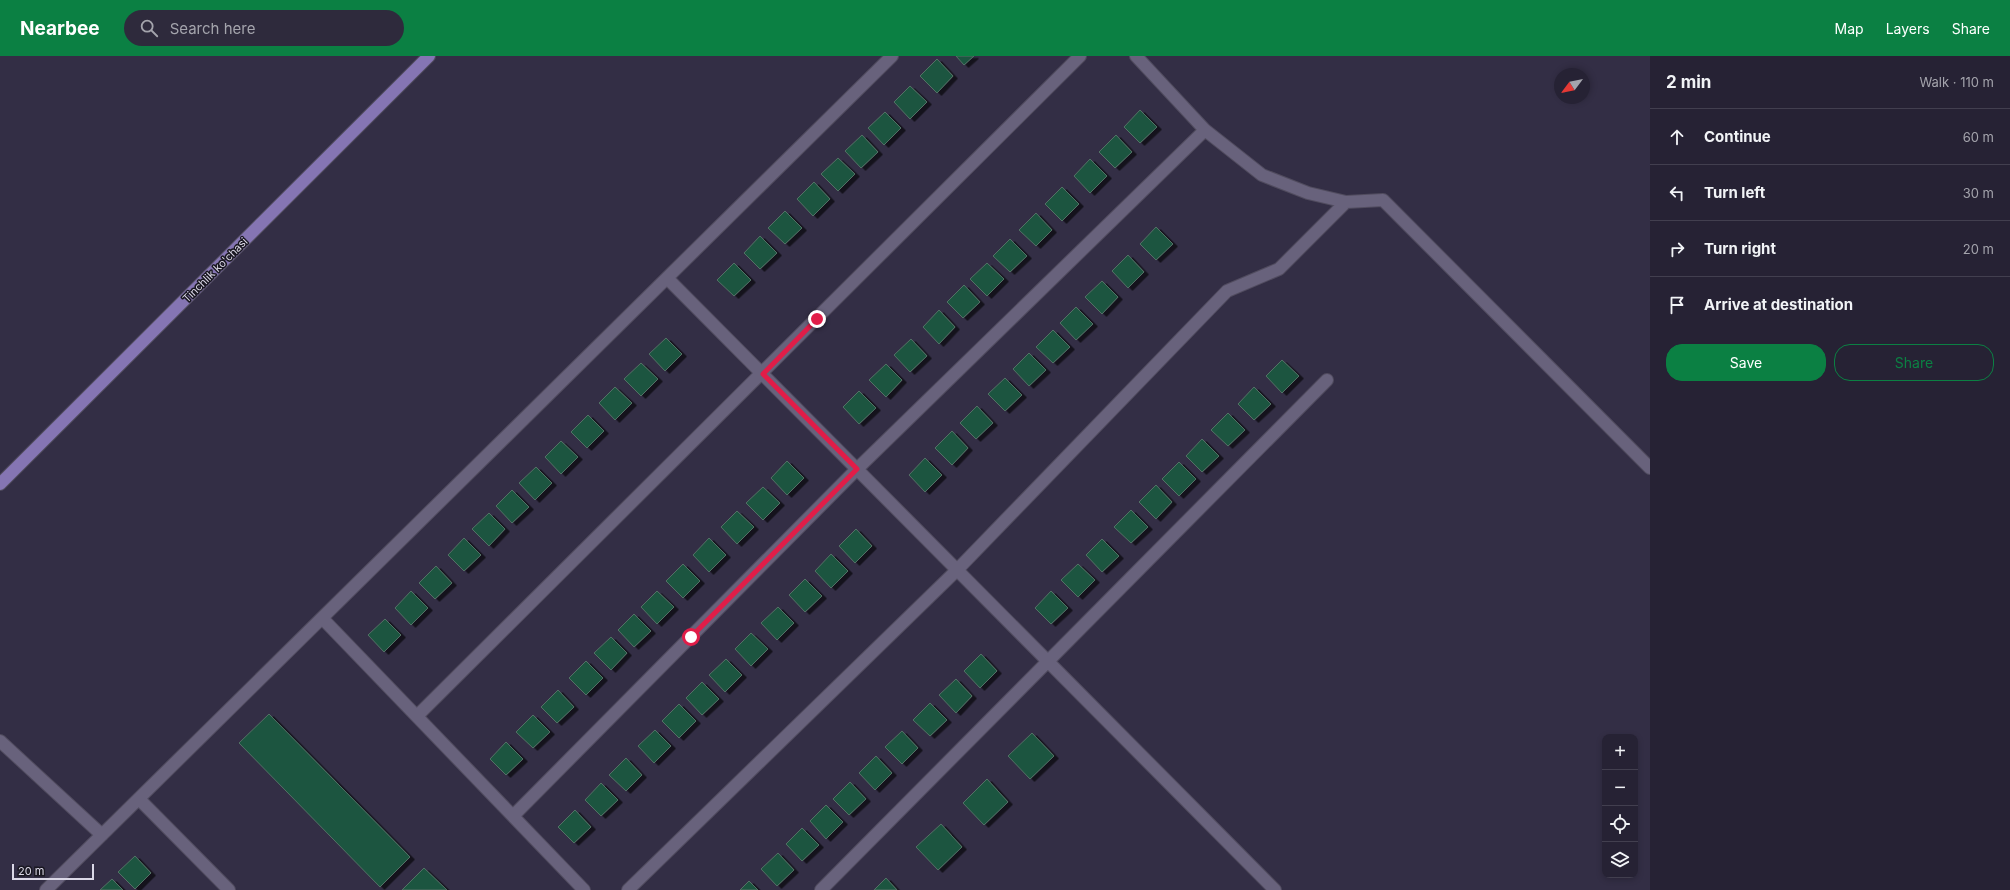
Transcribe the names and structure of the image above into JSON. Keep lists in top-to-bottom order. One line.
{"streets":{"main road":["Tinchlik ko'chasi"]},"scale_bar":"20 m","north":"bottom left","page":{"header":"Nearbee","search":"Search here","nav":["Map","Layers","Share"],"heading":["2 min","Walk · 110 m"],"list":[["Continue","60 m"],["Turn left","30 m"],["Turn right","20 m"],"Arrive at destination"],"buttons":["Save","Share"],"map_buttons":["+","−"],"scale":"20 m"}}
